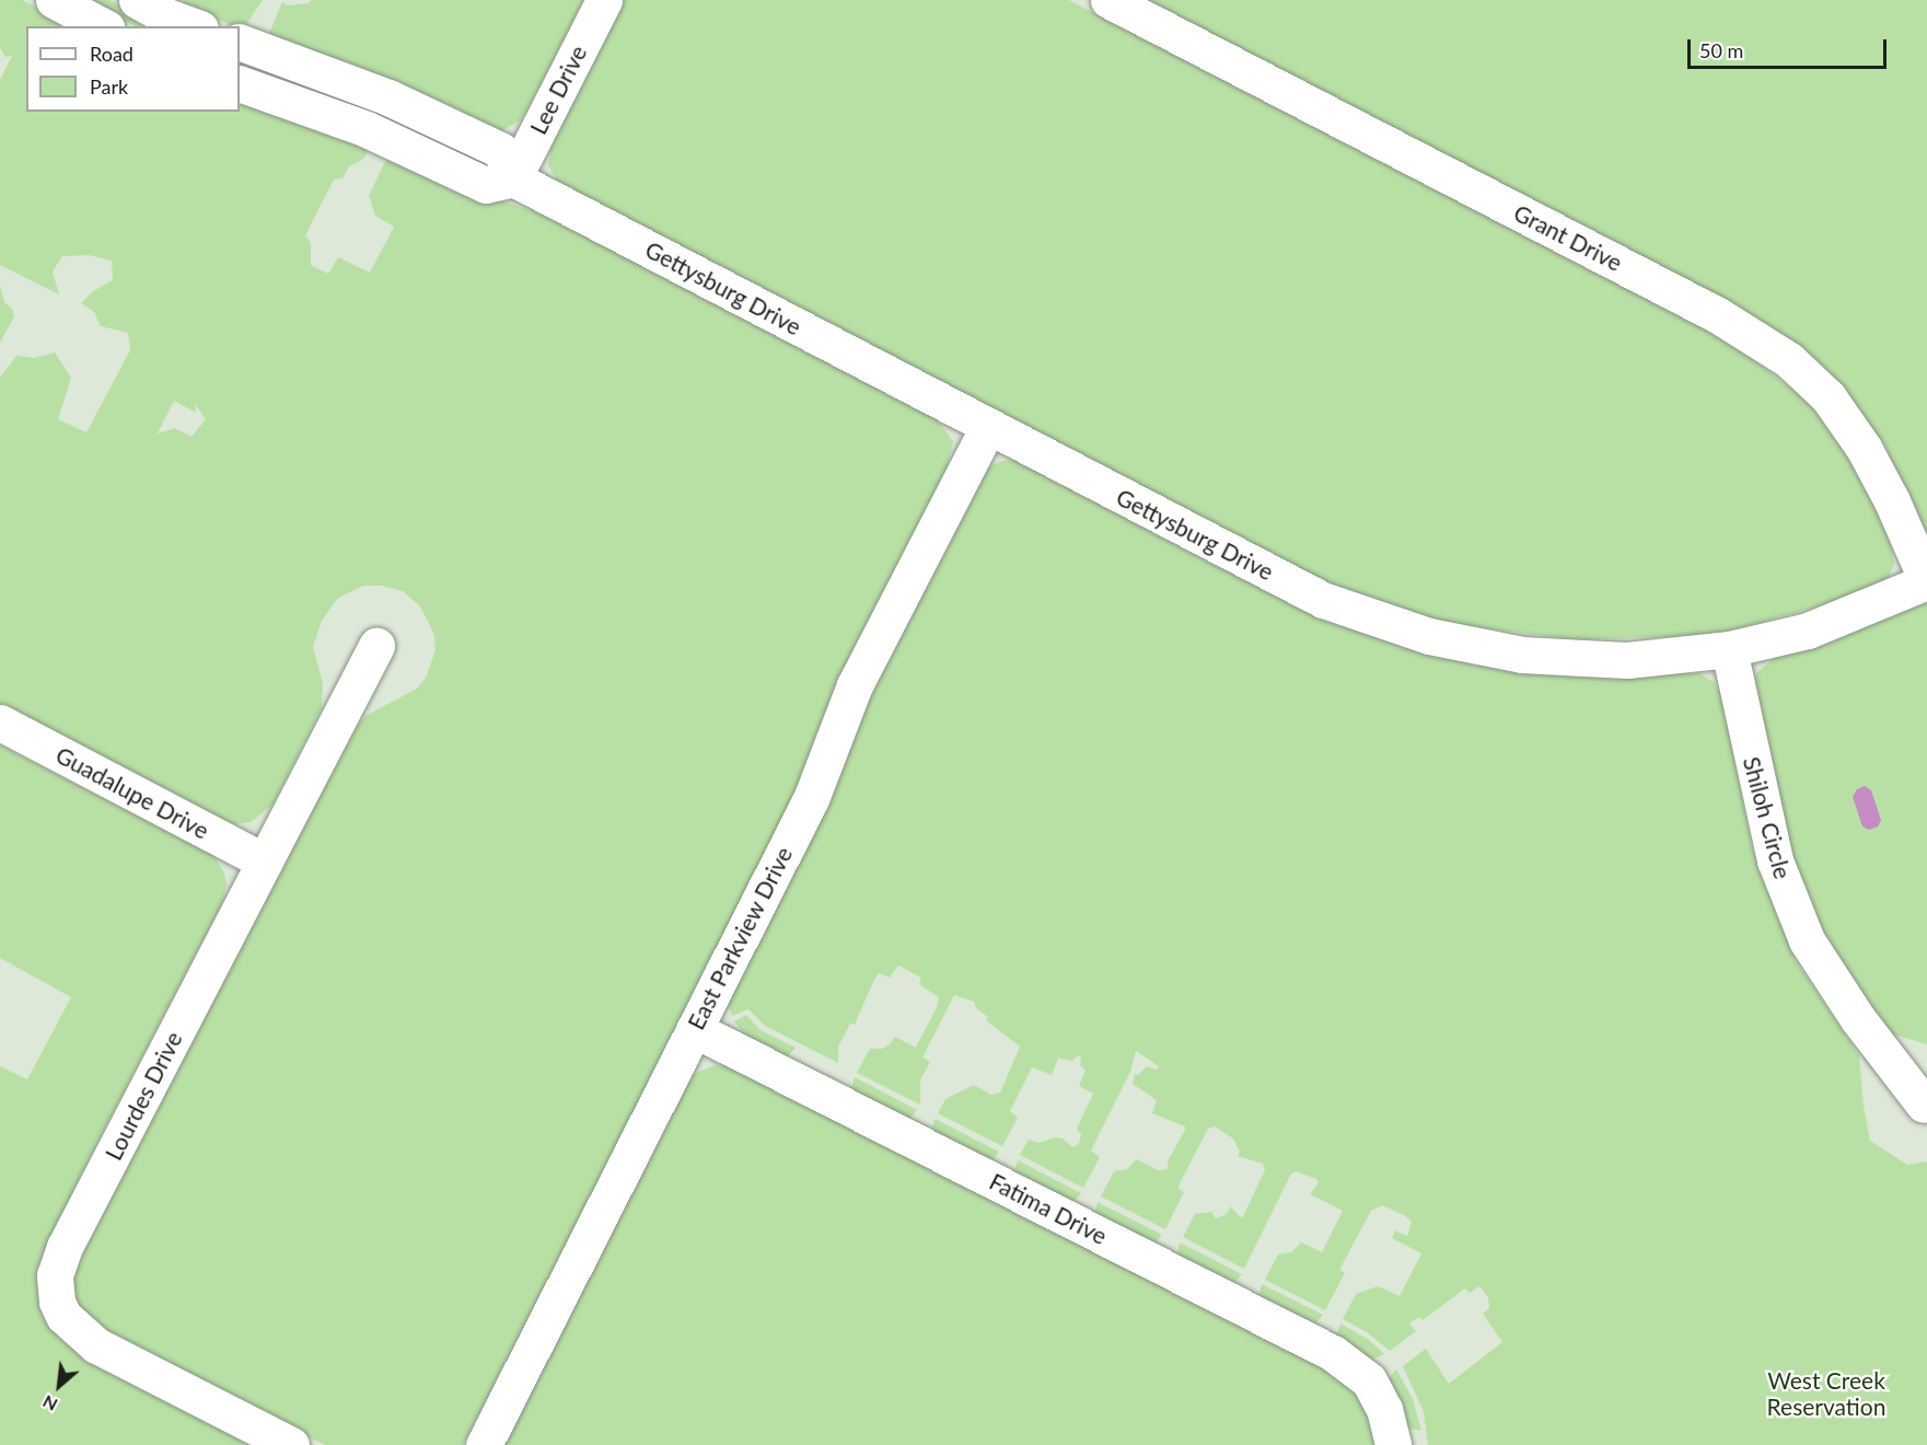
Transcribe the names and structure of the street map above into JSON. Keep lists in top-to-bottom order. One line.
{"streets":{"street":["Lee Drive","Grant Drive","Gettysburg Drive","Guadalupe Drive","Shiloh Circle","East Parkview Drive","Lourdes Drive","Fatima Drive"]},"crossings":[["Lee Drive","Gettysburg Drive"],["Grant Drive","Gettysburg Drive"],["Gettysburg Drive","Shiloh Circle"],["Gettysburg Drive","East Parkview Drive"],["Guadalupe Drive","Lourdes Drive"],["East Parkview Drive","Fatima Drive"]],"parks":["West Creek Reservation"],"legend":["Road","Park"],"scale_bar":"50 m","north":"bottom left"}
